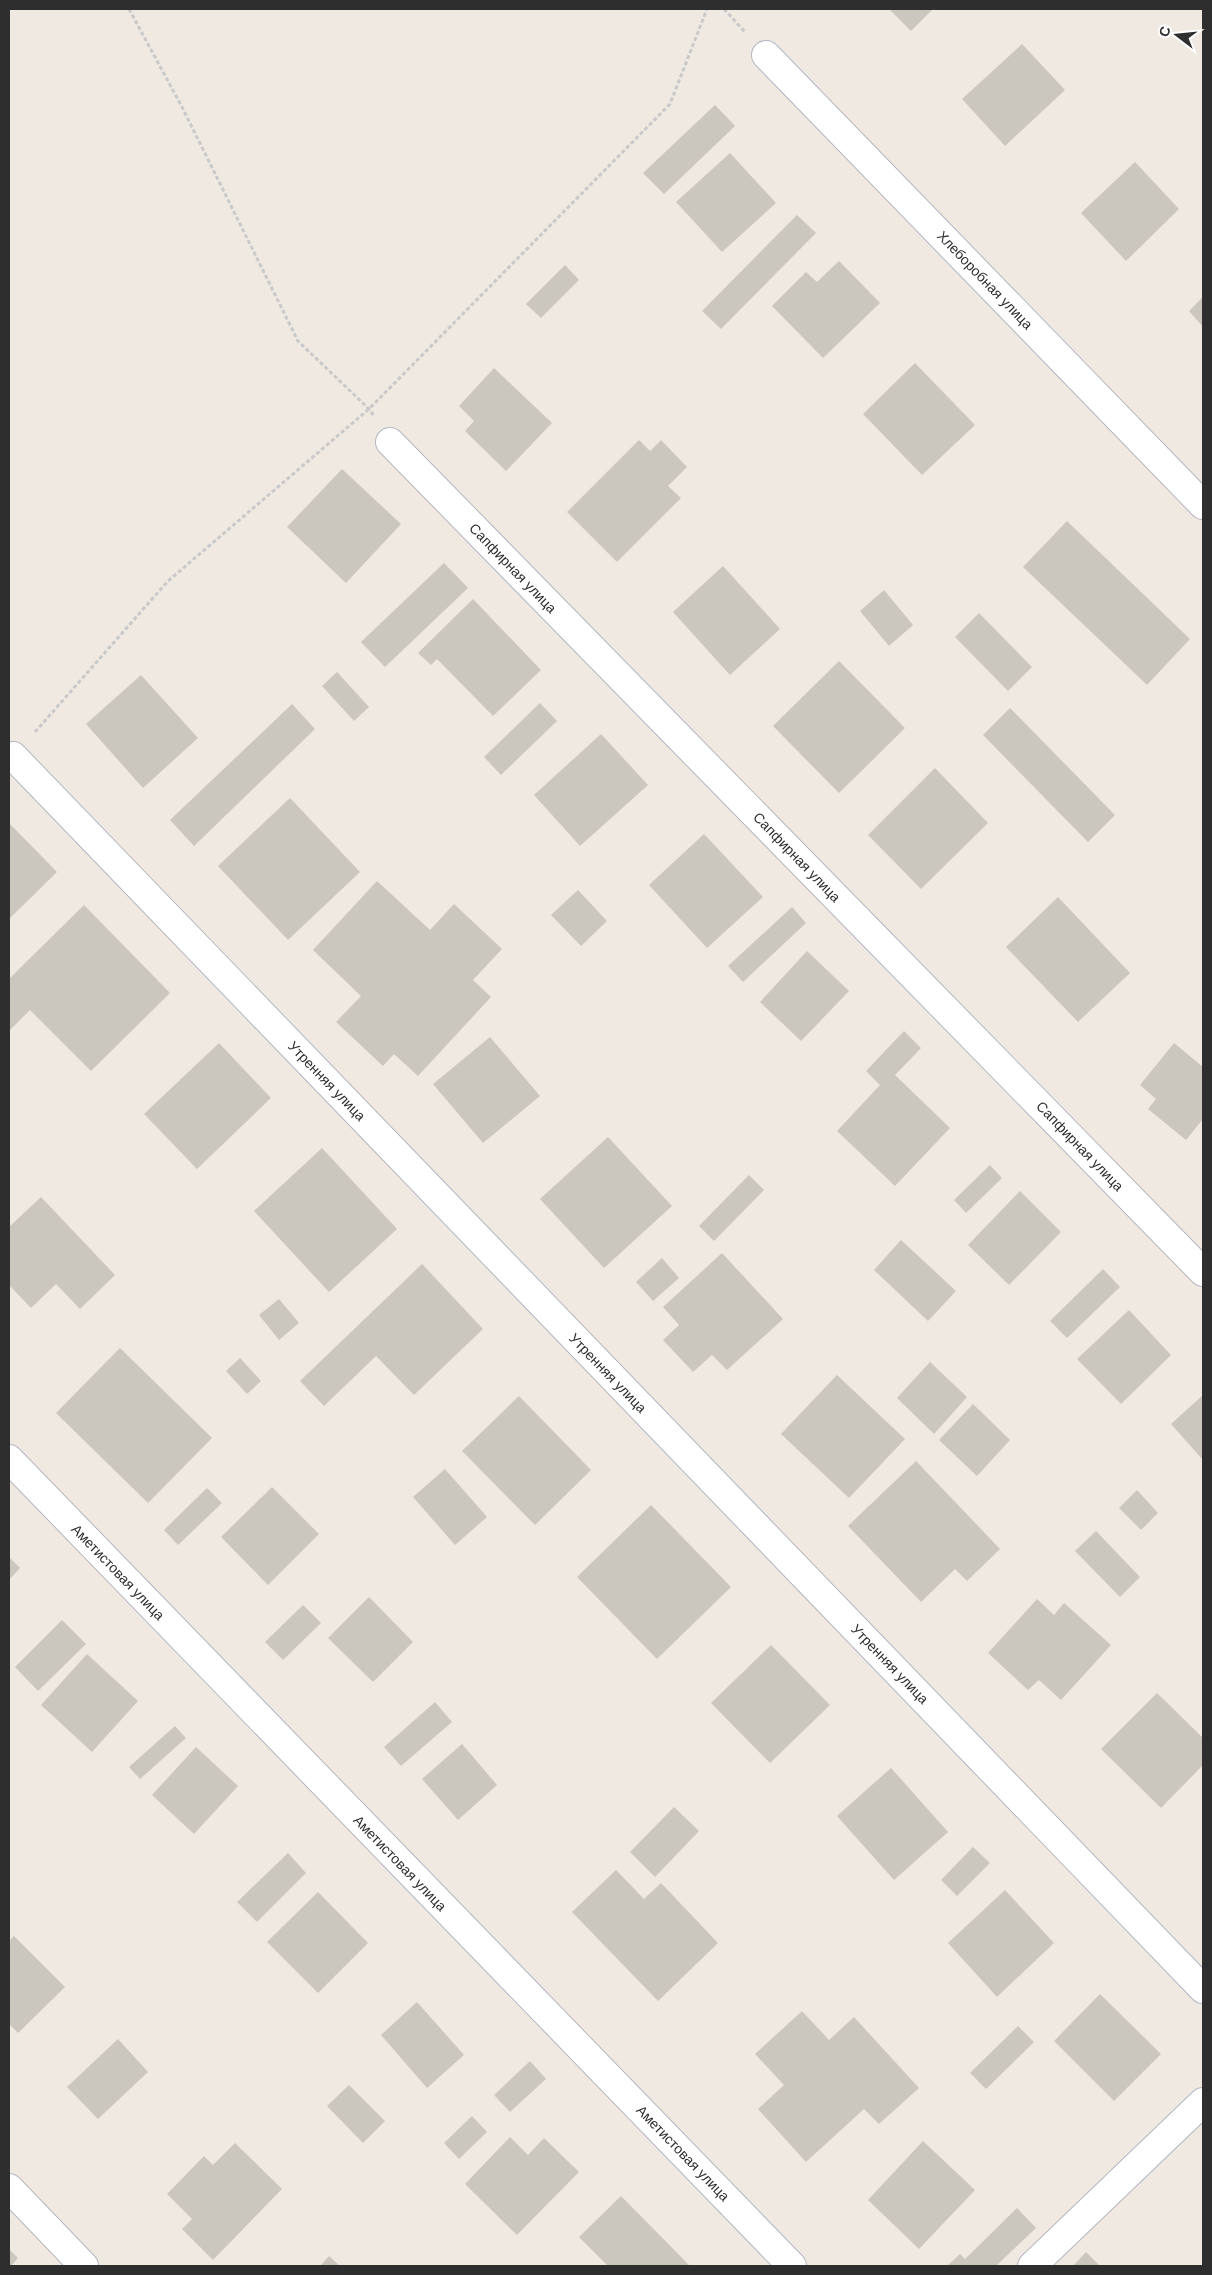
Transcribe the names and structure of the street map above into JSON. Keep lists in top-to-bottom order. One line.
{"streets":{"street":["Хлеборобная улица","Сапфирная улица","Утренняя улица","Аметистовая улица"]},"north":"left"}
